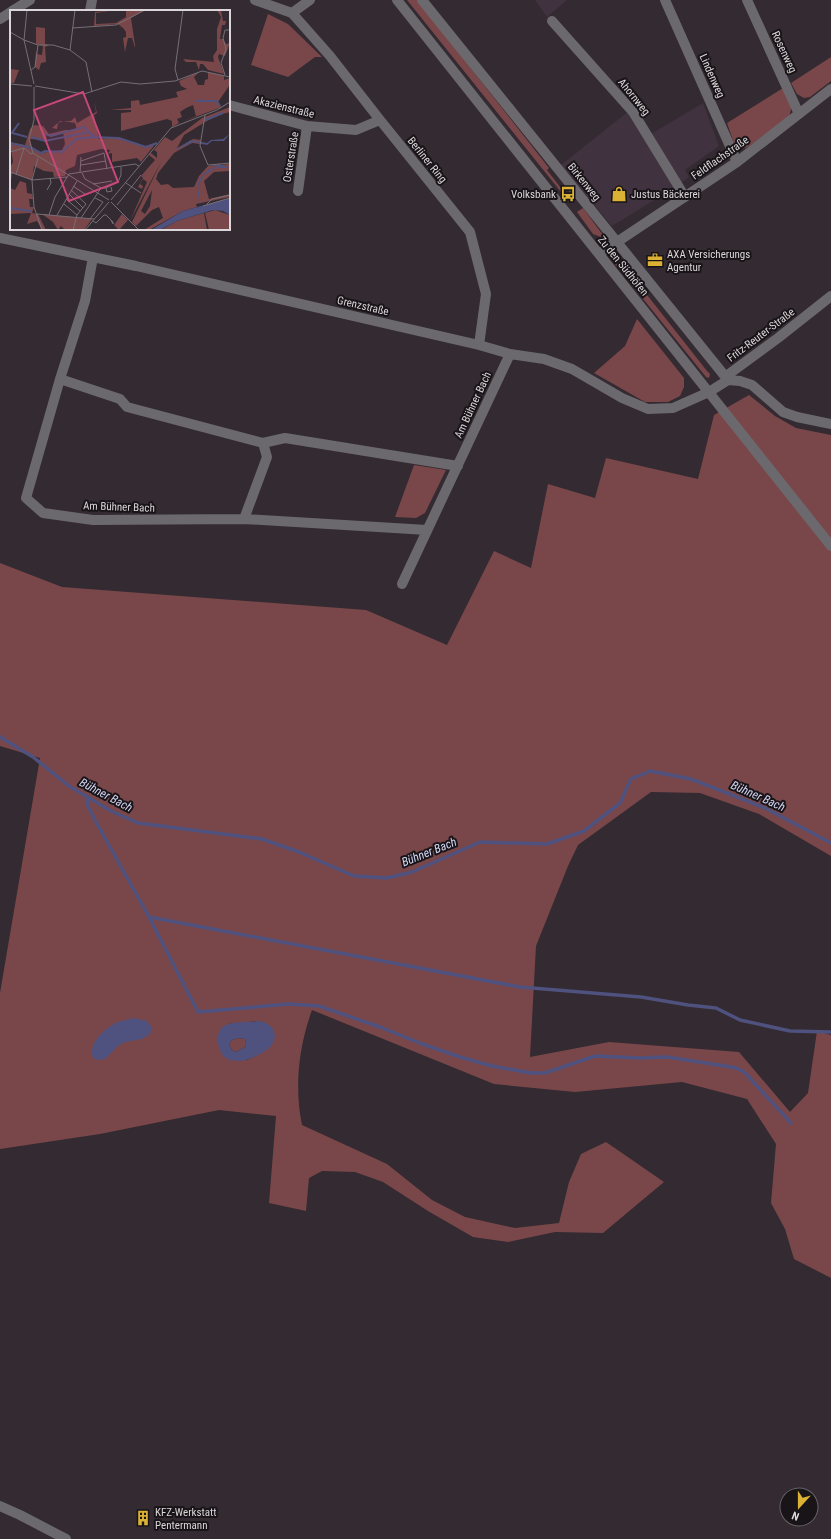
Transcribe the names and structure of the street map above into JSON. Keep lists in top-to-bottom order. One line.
{"streets":{"street":["Rosenweg","Lindenweg","Ahornweg","Akazienstraße","Osterstraße","Feldflachstraße","Berliner Ring","Birkenweg","Zu den Südhöfen","Grenzstraße","Fritz-Reuter-Straße","Am Bühner Bach"]},"crossings":[["Rosenweg","Feldflachstraße"],["Lindenweg","Feldflachstraße"],["Ahornweg","Feldflachstraße"],["Akazienstraße","Osterstraße"],["Akazienstraße","Berliner Ring"],["Feldflachstraße","Birkenweg"],["Feldflachstraße","Zu den Südhöfen"],["Berliner Ring","Grenzstraße"],["Birkenweg","Fritz-Reuter-Straße"],["Zu den Südhöfen","Grenzstraße"],["Zu den Südhöfen","Fritz-Reuter-Straße"],["Grenzstraße","Fritz-Reuter-Straße"],["Grenzstraße","Am Bühner Bach"]],"water":["Bühner Bach"],"places":{"bus stop":["Volksbank"],"shop":["Justus Bäckerei"],"office":["AXA Versicherungs Agentur"],"building":["KFZ-Werkstatt Pentermann"]},"north":"bottom"}
